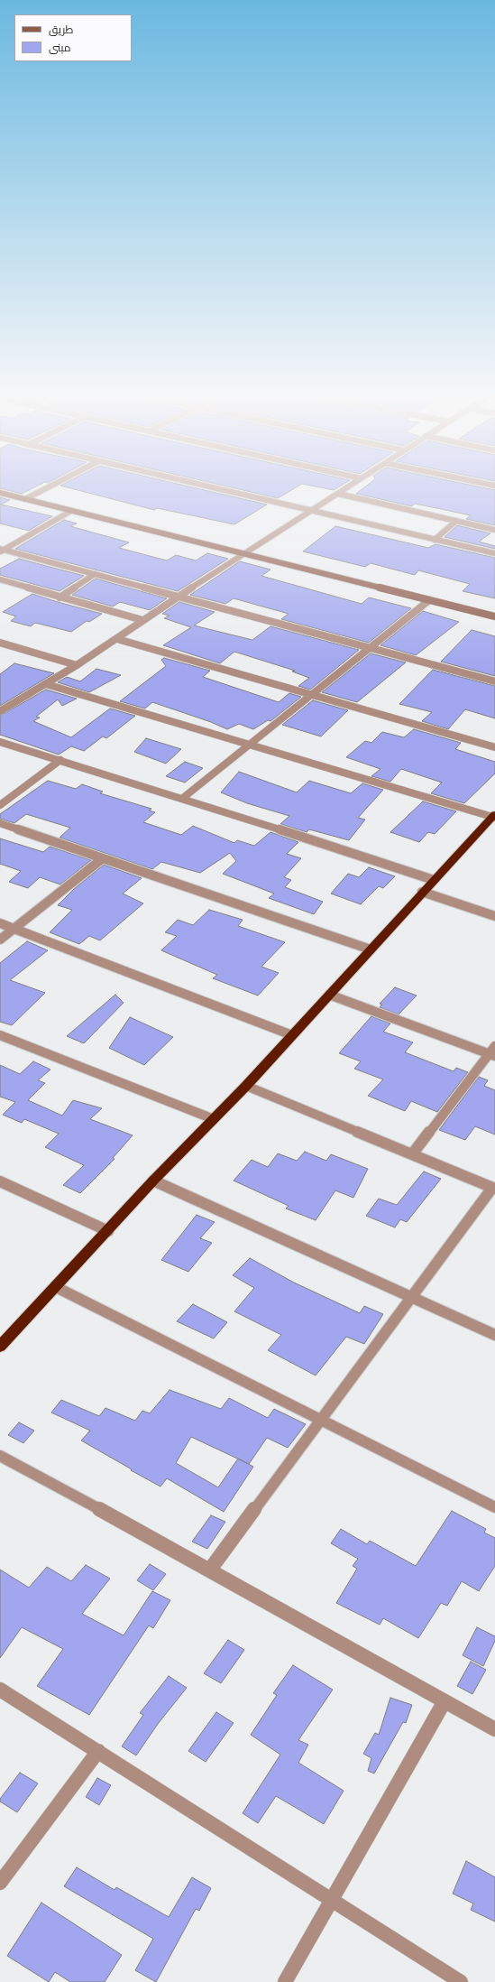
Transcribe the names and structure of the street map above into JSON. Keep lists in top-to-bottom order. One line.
{"legend":["طريق","مبنى"]}
